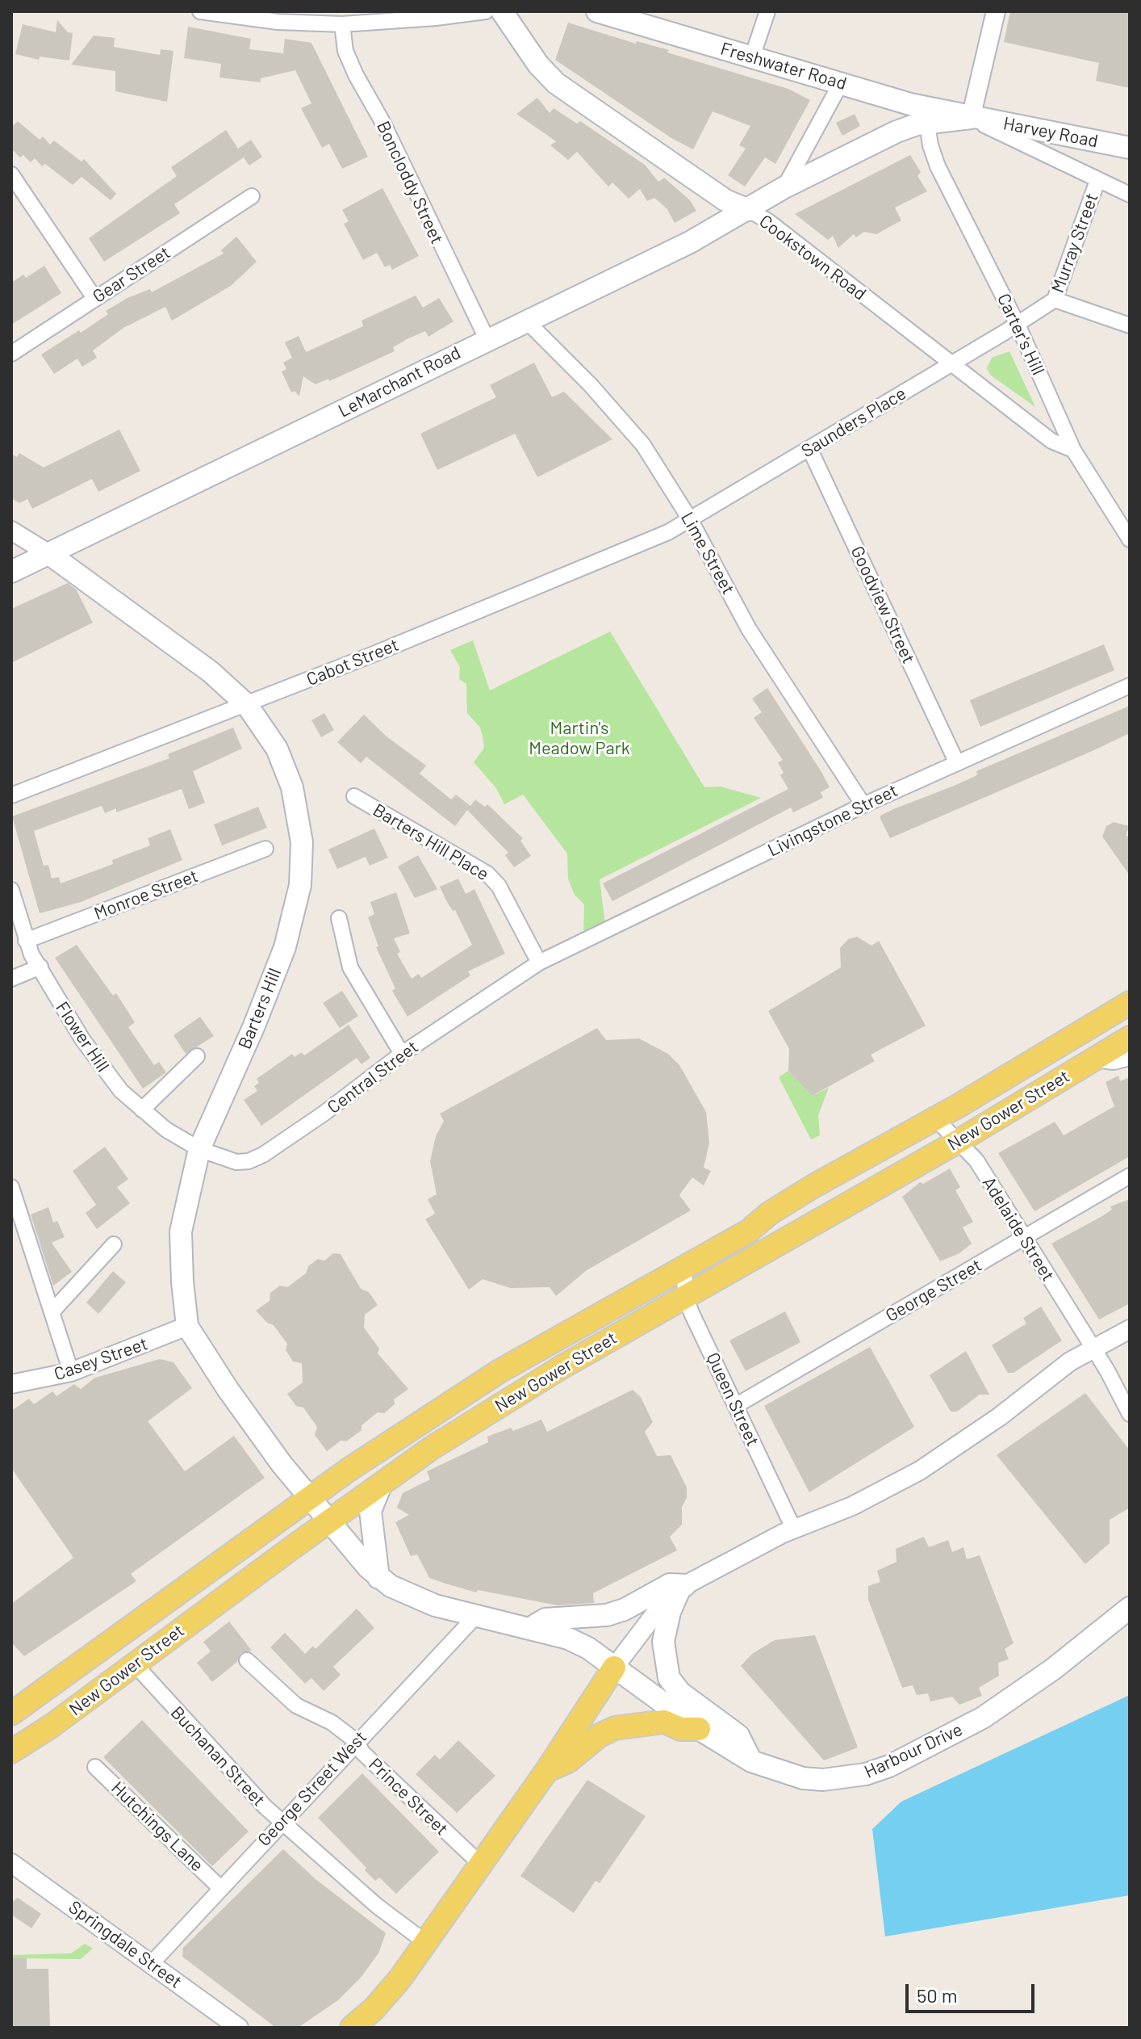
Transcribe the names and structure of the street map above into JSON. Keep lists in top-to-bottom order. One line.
{"streets":{"main road":["Freshwater Road","Harvey Road","Cookstown Road","LeMarchant Road","Barters Hill","New Gower Street","Harbour Drive"],"street":["Boncloddy Street","Murray Street","Gear Street","Carter's Hill","Saunders Place","Lime Street","Goodview Street","Cabot Street","Livingstone Street","Barters Hill Place","Monroe Street","Flower Hill","Central Street","Adelaide Street","George Street","Casey Street","Queen Street","Buchanan Street","George Street West","Prince Street","Hutchings Lane","Springdale Street"]},"crossings":[["Freshwater Road","Harvey Road"],["Freshwater Road","LeMarchant Road"],["Harvey Road","LeMarchant Road"],["Boncloddy Street","LeMarchant Road"],["Murray Street","Carter's Hill"],["Murray Street","Saunders Place"],["Cookstown Road","Carter's Hill"],["Cookstown Road","LeMarchant Road"],["Cookstown Road","Saunders Place"],["Carter's Hill","LeMarchant Road"],["Carter's Hill","Saunders Place"],["LeMarchant Road","Lime Street"],["LeMarchant Road","Barters Hill"],["Saunders Place","Lime Street"],["Saunders Place","Goodview Street"],["Saunders Place","Cabot Street"],["Lime Street","Cabot Street"],["Lime Street","Livingstone Street"],["Goodview Street","Livingstone Street"],["Cabot Street","Barters Hill"],["Livingstone Street","Barters Hill Place"],["Livingstone Street","Central Street"],["Barters Hill Place","Central Street"],["Monroe Street","Flower Hill"],["Barters Hill","Flower Hill"],["Barters Hill","Central Street"],["Barters Hill","New Gower Street"],["Barters Hill","Casey Street"],["Barters Hill","Harbour Drive"],["Flower Hill","Central Street"],["New Gower Street","Adelaide Street"],["New Gower Street","Queen Street"],["New Gower Street","Buchanan Street"],["Adelaide Street","George Street"],["George Street","Queen Street"],["Harbour Drive","George Street West"],["Buchanan Street","George Street West"],["George Street West","Prince Street"],["George Street West","Hutchings Lane"],["George Street West","Springdale Street"]],"parks":["Martin's Meadow Park"],"scale_bar":"50 m"}
